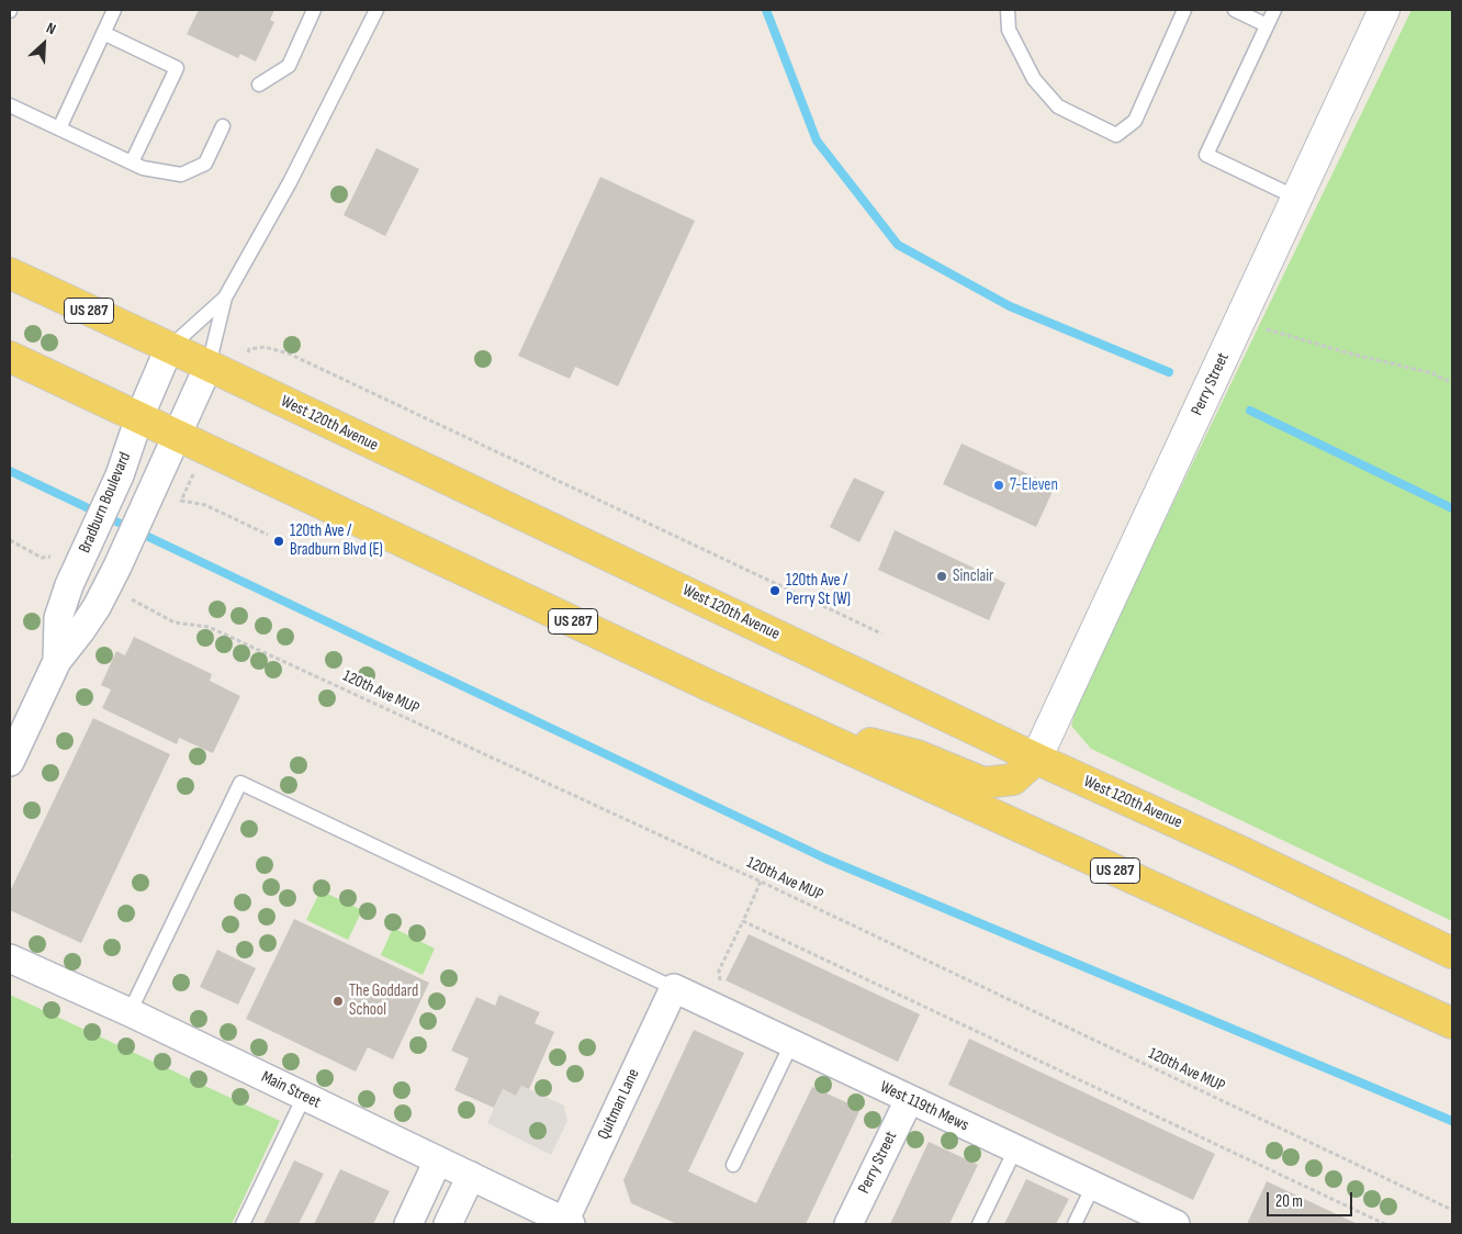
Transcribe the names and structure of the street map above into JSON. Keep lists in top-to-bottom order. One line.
{"streets":{"main road":["US 287","West 120th Avenue"],"street":["Perry Street","Bradburn Boulevard","Main Street","Quitman Lane","West 119th Mews"],"path":["120th Ave MUP"]},"crossings":[["US 287","Bradburn Boulevard"],["Perry Street","West 120th Avenue"],["Perry Street","West 119th Mews"],["West 120th Avenue","Bradburn Boulevard"],["Main Street","Quitman Lane"],["Quitman Lane","West 119th Mews"]],"places":["7-Eleven","120th Ave / Bradburn Blvd (E)","Sinclair","120th Ave / Perry St (W)","The Goddard School"],"scale_bar":"20 m","north":"top right"}
